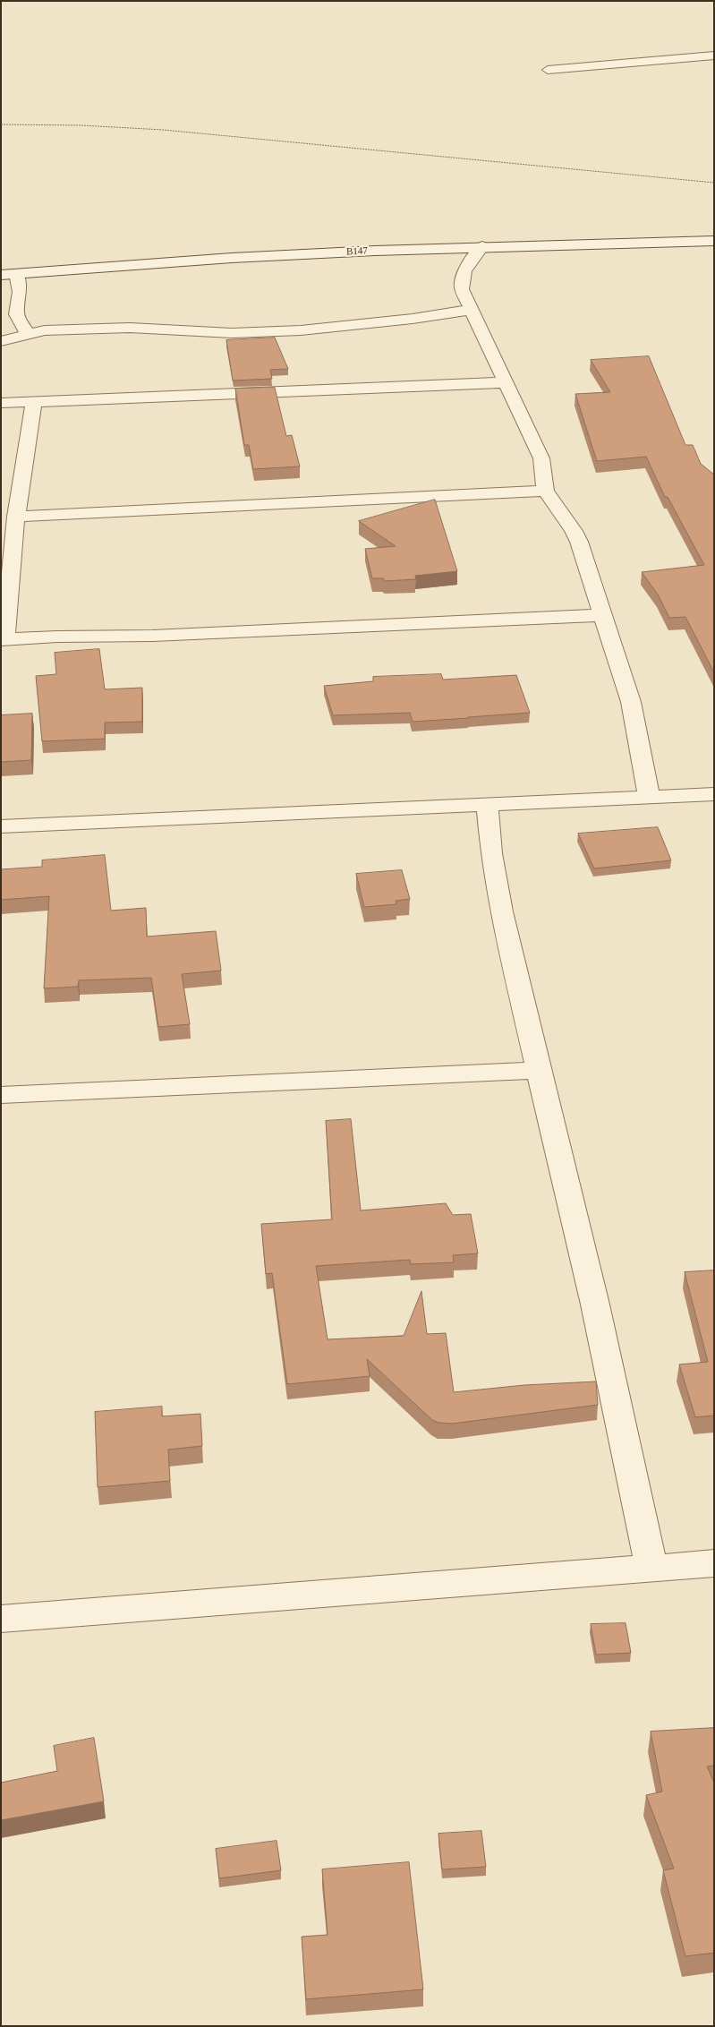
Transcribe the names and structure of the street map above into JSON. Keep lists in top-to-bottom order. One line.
{"streets":{"street":["B147"]}}
